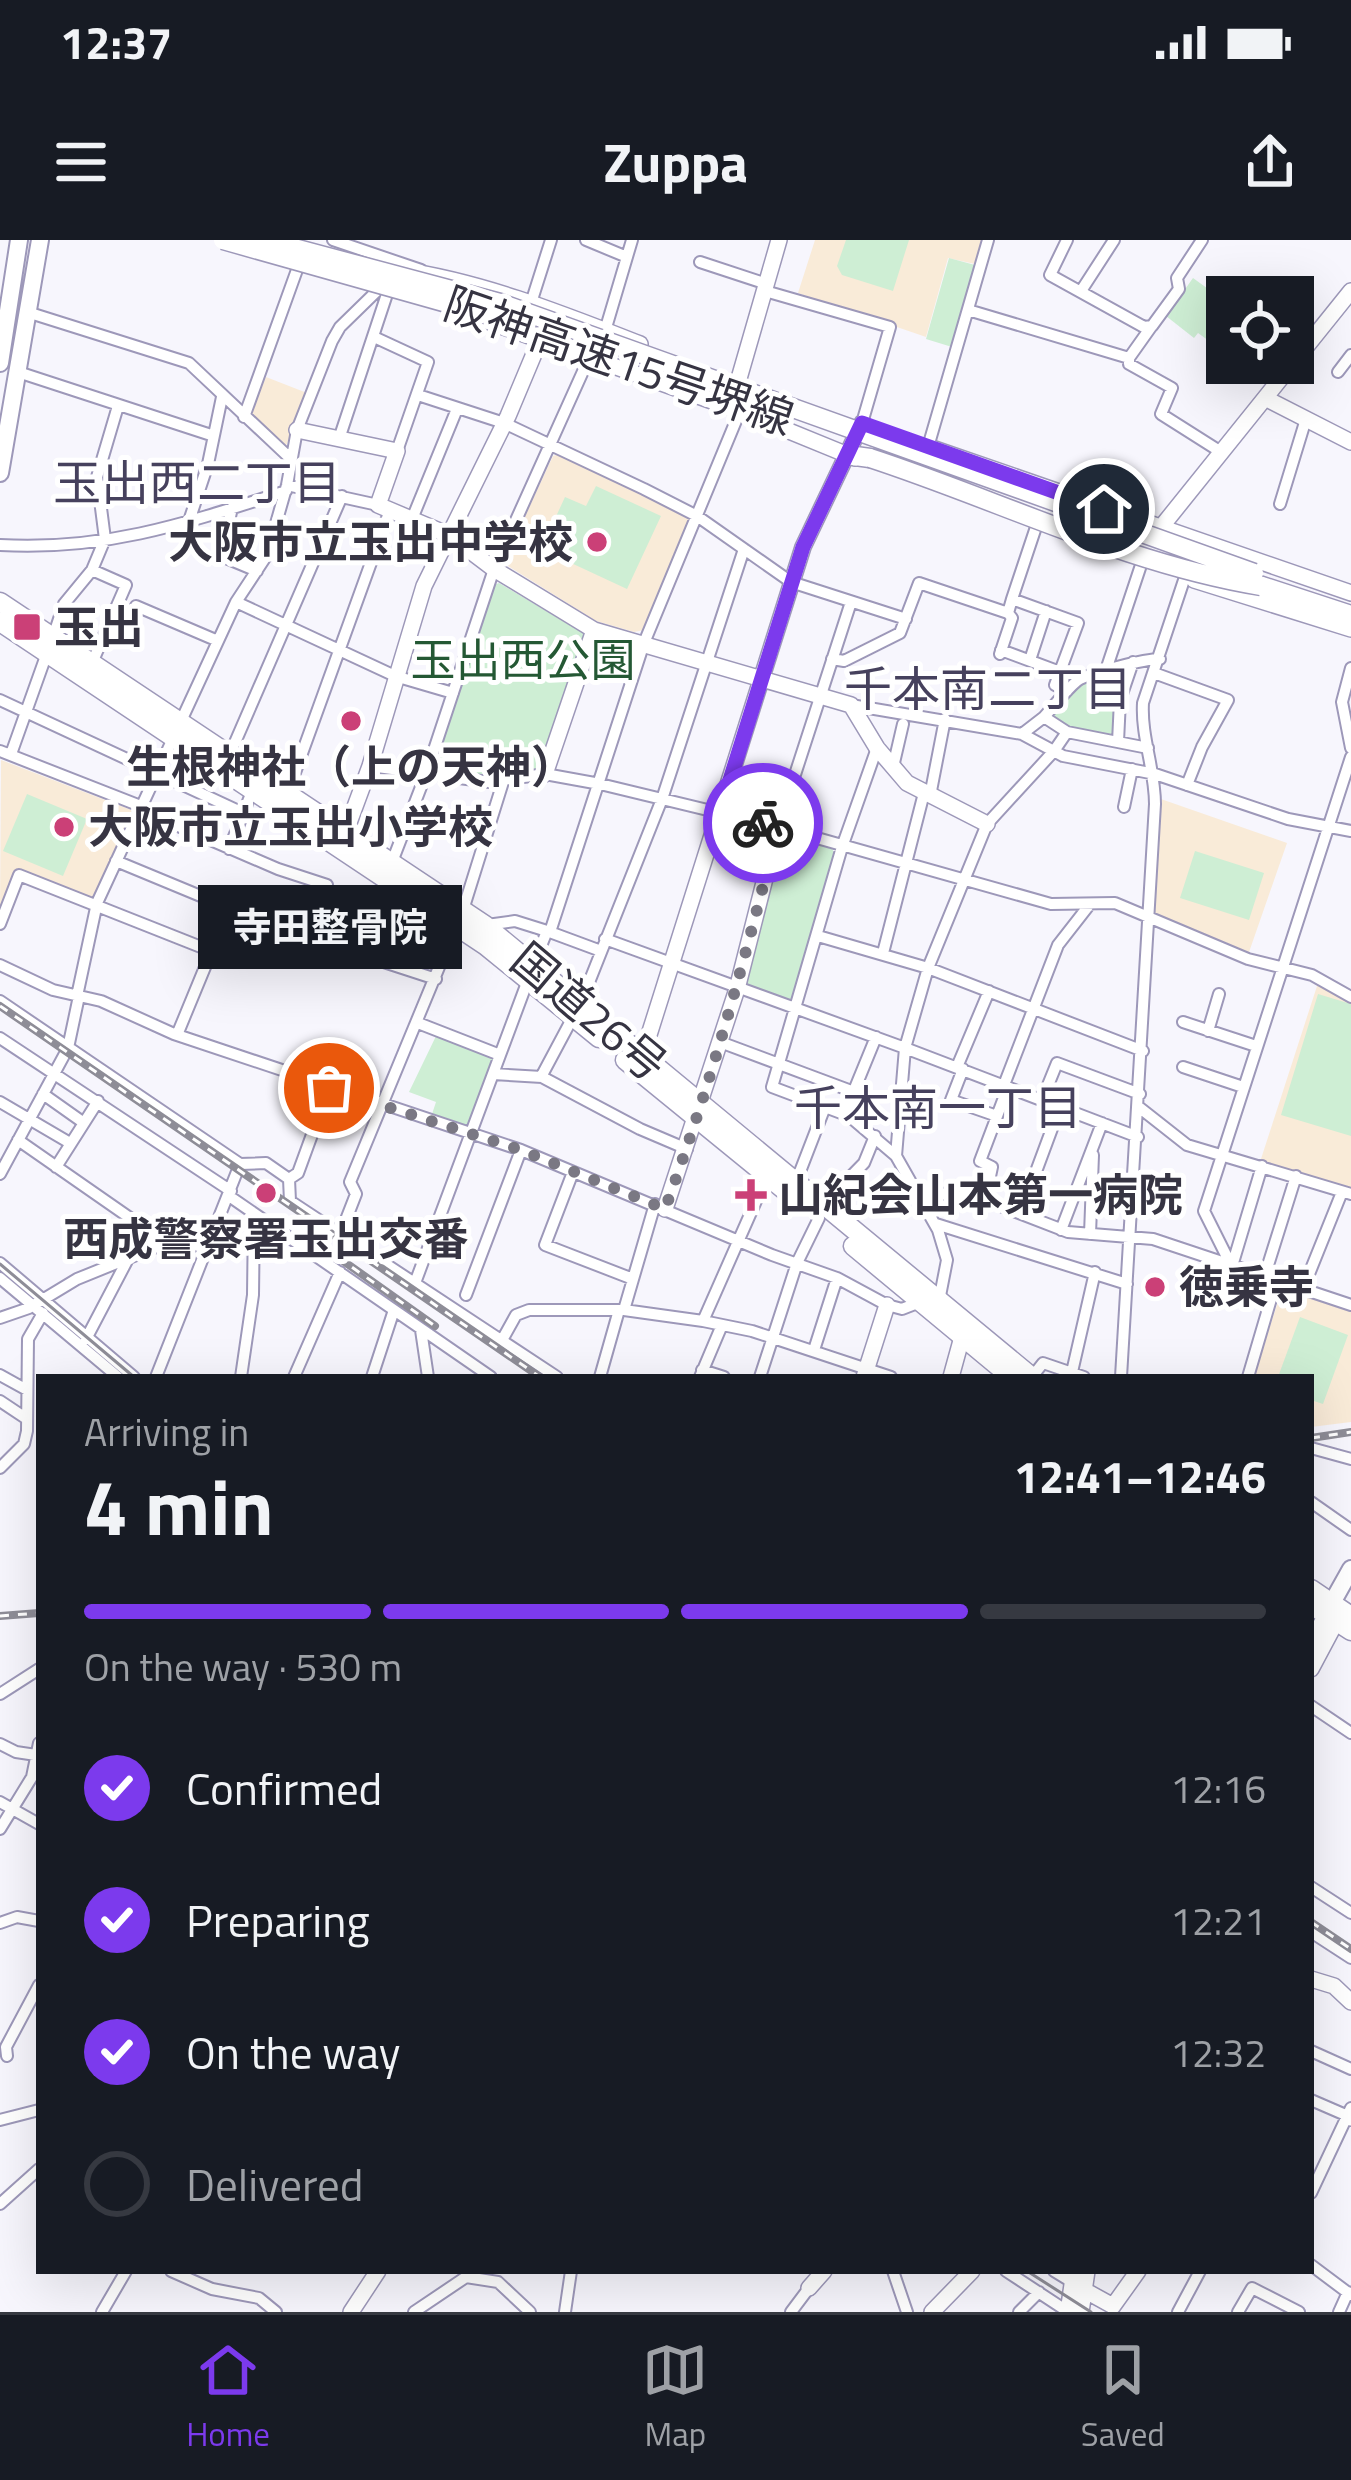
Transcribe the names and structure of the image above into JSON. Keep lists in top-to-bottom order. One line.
{"streets":{"highway":["阪神高速15号堺線","国道26号"]},"districts":["玉出西二丁目","千本南二丁目","千本南一丁目"],"parks":["玉出西公園"],"places":{"other":["大阪市立玉出中学校","生根神社（上の天神）","大阪市立玉出小学校","寺田整骨院","西成警察署玉出交番","徳乗寺"],"transit":["玉出"],"health":["山紀会山本第一病院"]},"page":{"status":"12:37","header":"Zuppa","bubble":"寺田整骨院","heading":["4 min","Arriving in","12:41–12:46"],"bar":"On the way · 530 m","list":[["Confirmed","12:16"],["Preparing","12:21"],["On the way","12:32"],"Delivered"],"tabs":["Home","Map","Saved"]}}
